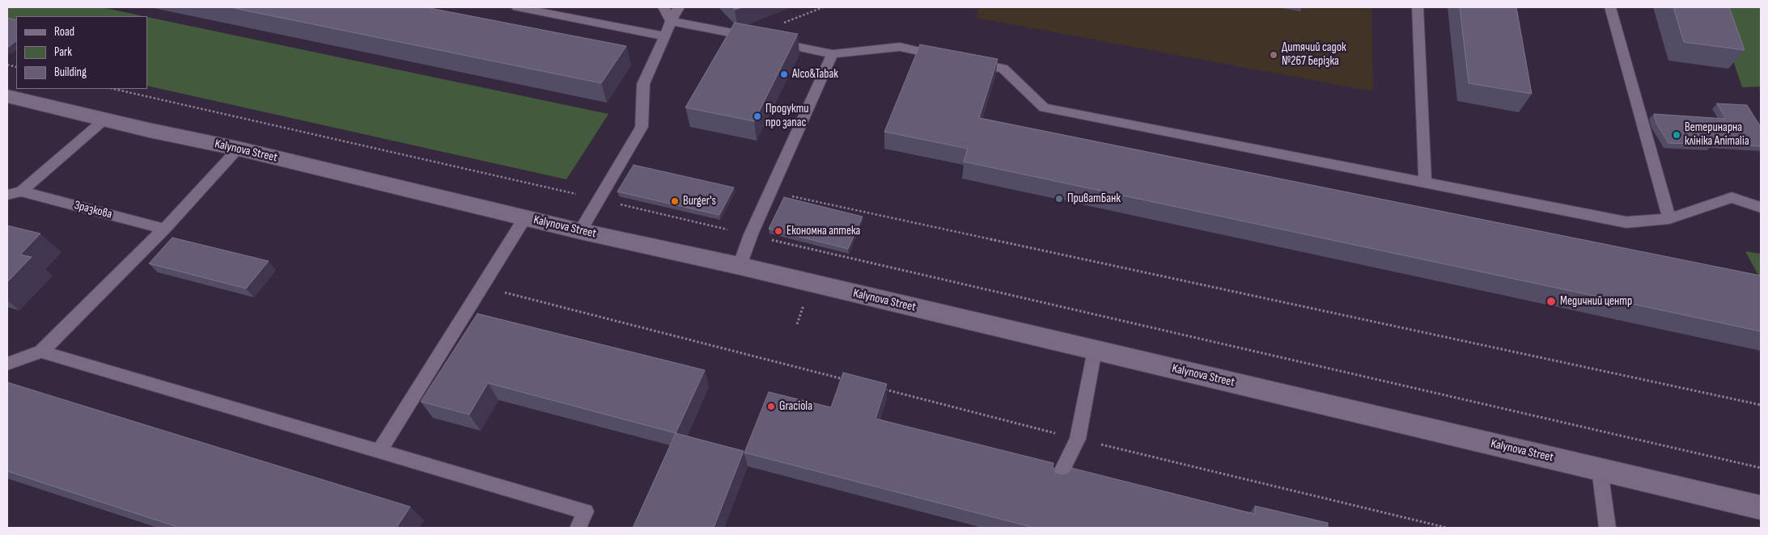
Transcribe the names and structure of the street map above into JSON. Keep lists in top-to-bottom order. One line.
{"streets":{"main road":["Kalynova Street"],"lane":["Зразкова"]},"places":["Дитячий садок №267 Берізка","Alco&Tabak","Продукти про запас","Ветеринарна клініка Animalia","ПриватБанк","Burger's","Економна аптека","Медичний центр","Graciola"],"legend":["Road","Park","Building"]}
